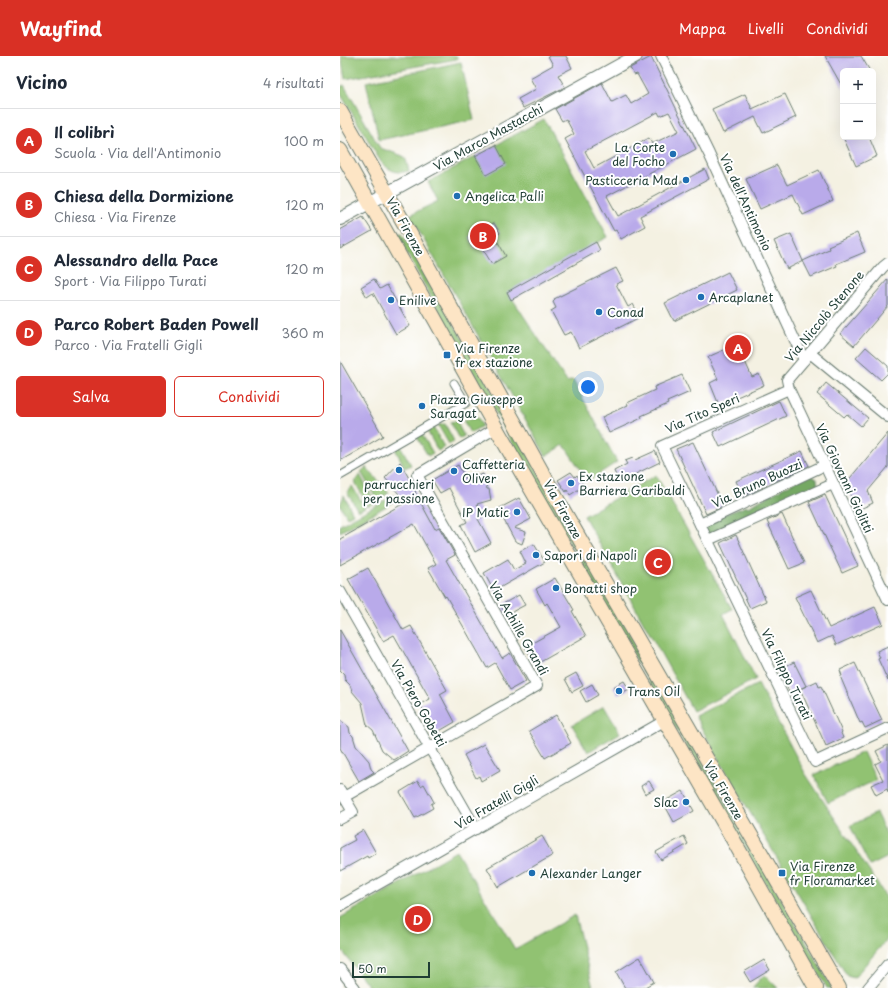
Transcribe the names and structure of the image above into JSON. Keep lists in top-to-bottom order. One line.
{"streets":{"main road":["Via Firenze"],"street":["Via Marco Mastacchi","Via dell'Antimonio","Via Niccolò Stenone","Via Tito Speri","Via Giovanni Giolitti","Via Bruno Buozzi","Via Achille Grandi","Via Filippo Turati","Via Piero Gobetti","Via Fratelli Gigli"]},"crossings":[["Via Marco Mastacchi","Via Firenze"],["Via dell'Antimonio","Via Niccolò Stenone"],["Via Firenze","Via Achille Grandi"],["Via Firenze","Via Fratelli Gigli"],["Via Niccolò Stenone","Via Tito Speri"],["Via Niccolò Stenone","Via Giovanni Giolitti"],["Via Tito Speri","Via Giovanni Giolitti"],["Via Tito Speri","Via Bruno Buozzi"],["Via Tito Speri","Via Filippo Turati"],["Via Giovanni Giolitti","Via Bruno Buozzi"],["Via Bruno Buozzi","Via Filippo Turati"],["Via Achille Grandi","Via Piero Gobetti"],["Via Piero Gobetti","Via Fratelli Gigli"]],"places":{"other":["La Corte del Focho","Pasticceria Mad","Angelica Palli","Arcaplanet","Enilive","Conad","Piazza Giuseppe Saragat","parrucchieri per passione","Caffetteria Oliver","Ex stazione Barriera Garibaldi","IP Matic","Sapori di Napoli","Bonatti shop","Trans Oil","Slac","Alexander Langer"],"transit":["Via Firenze fr ex stazione","Via Firenze fr Floramarket"]},"scale_bar":"50 m","page":{"header":"Wayfind","nav":["Mappa","Livelli","Condividi"],"heading":["Vicino","4 risultati"],"map_buttons":["+","−"],"list":[{"mark":"A","name":"Il colibrì","note":"Scuola · Via dell'Antimonio","value":"100 m"},{"mark":"B","name":"Chiesa della Dormizione","note":"Chiesa · Via Firenze","value":"120 m"},{"mark":"C","name":"Alessandro della Pace","note":"Sport · Via Filippo Turati","value":"120 m"},{"mark":"D","name":"Parco Robert Baden Powell","note":"Parco · Via Fratelli Gigli","value":"360 m"}],"pins":["B","A","C","D"],"buttons":["Salva","Condividi"],"scale":"50 m"}}
